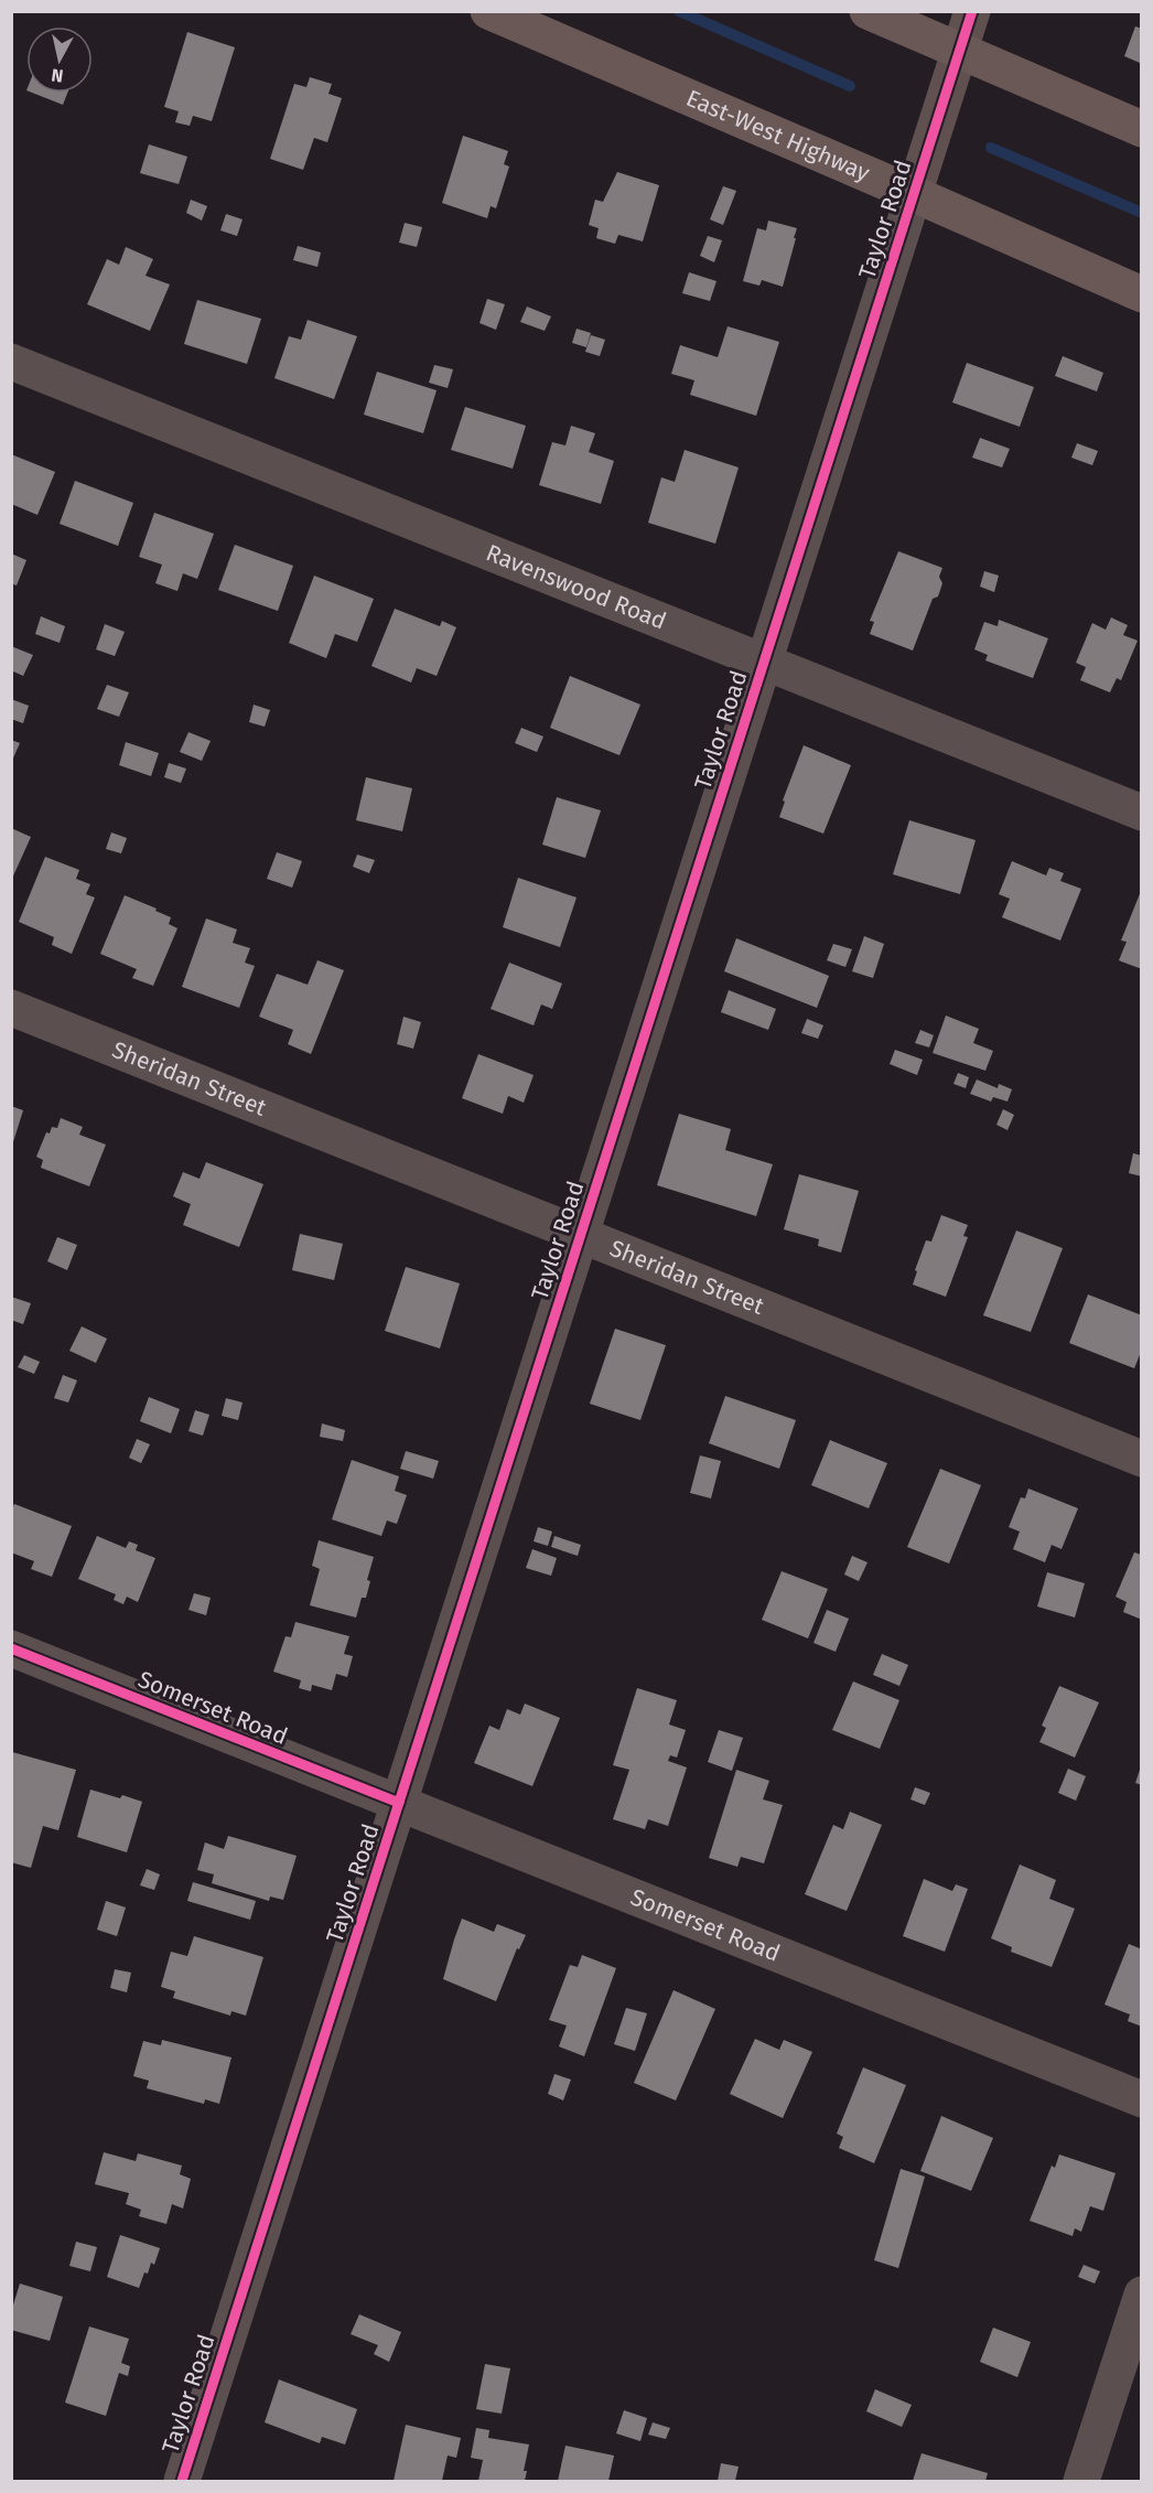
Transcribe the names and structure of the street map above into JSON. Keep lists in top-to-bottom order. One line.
{"streets":{"main road":["East-West Highway"],"street":["Taylor Road","Ravenswood Road","Sheridan Street","Somerset Road"]},"crossings":[["East-West Highway","Taylor Road"],["Taylor Road","Ravenswood Road"],["Taylor Road","Sheridan Street"],["Taylor Road","Somerset Road"]],"north":"bottom"}
